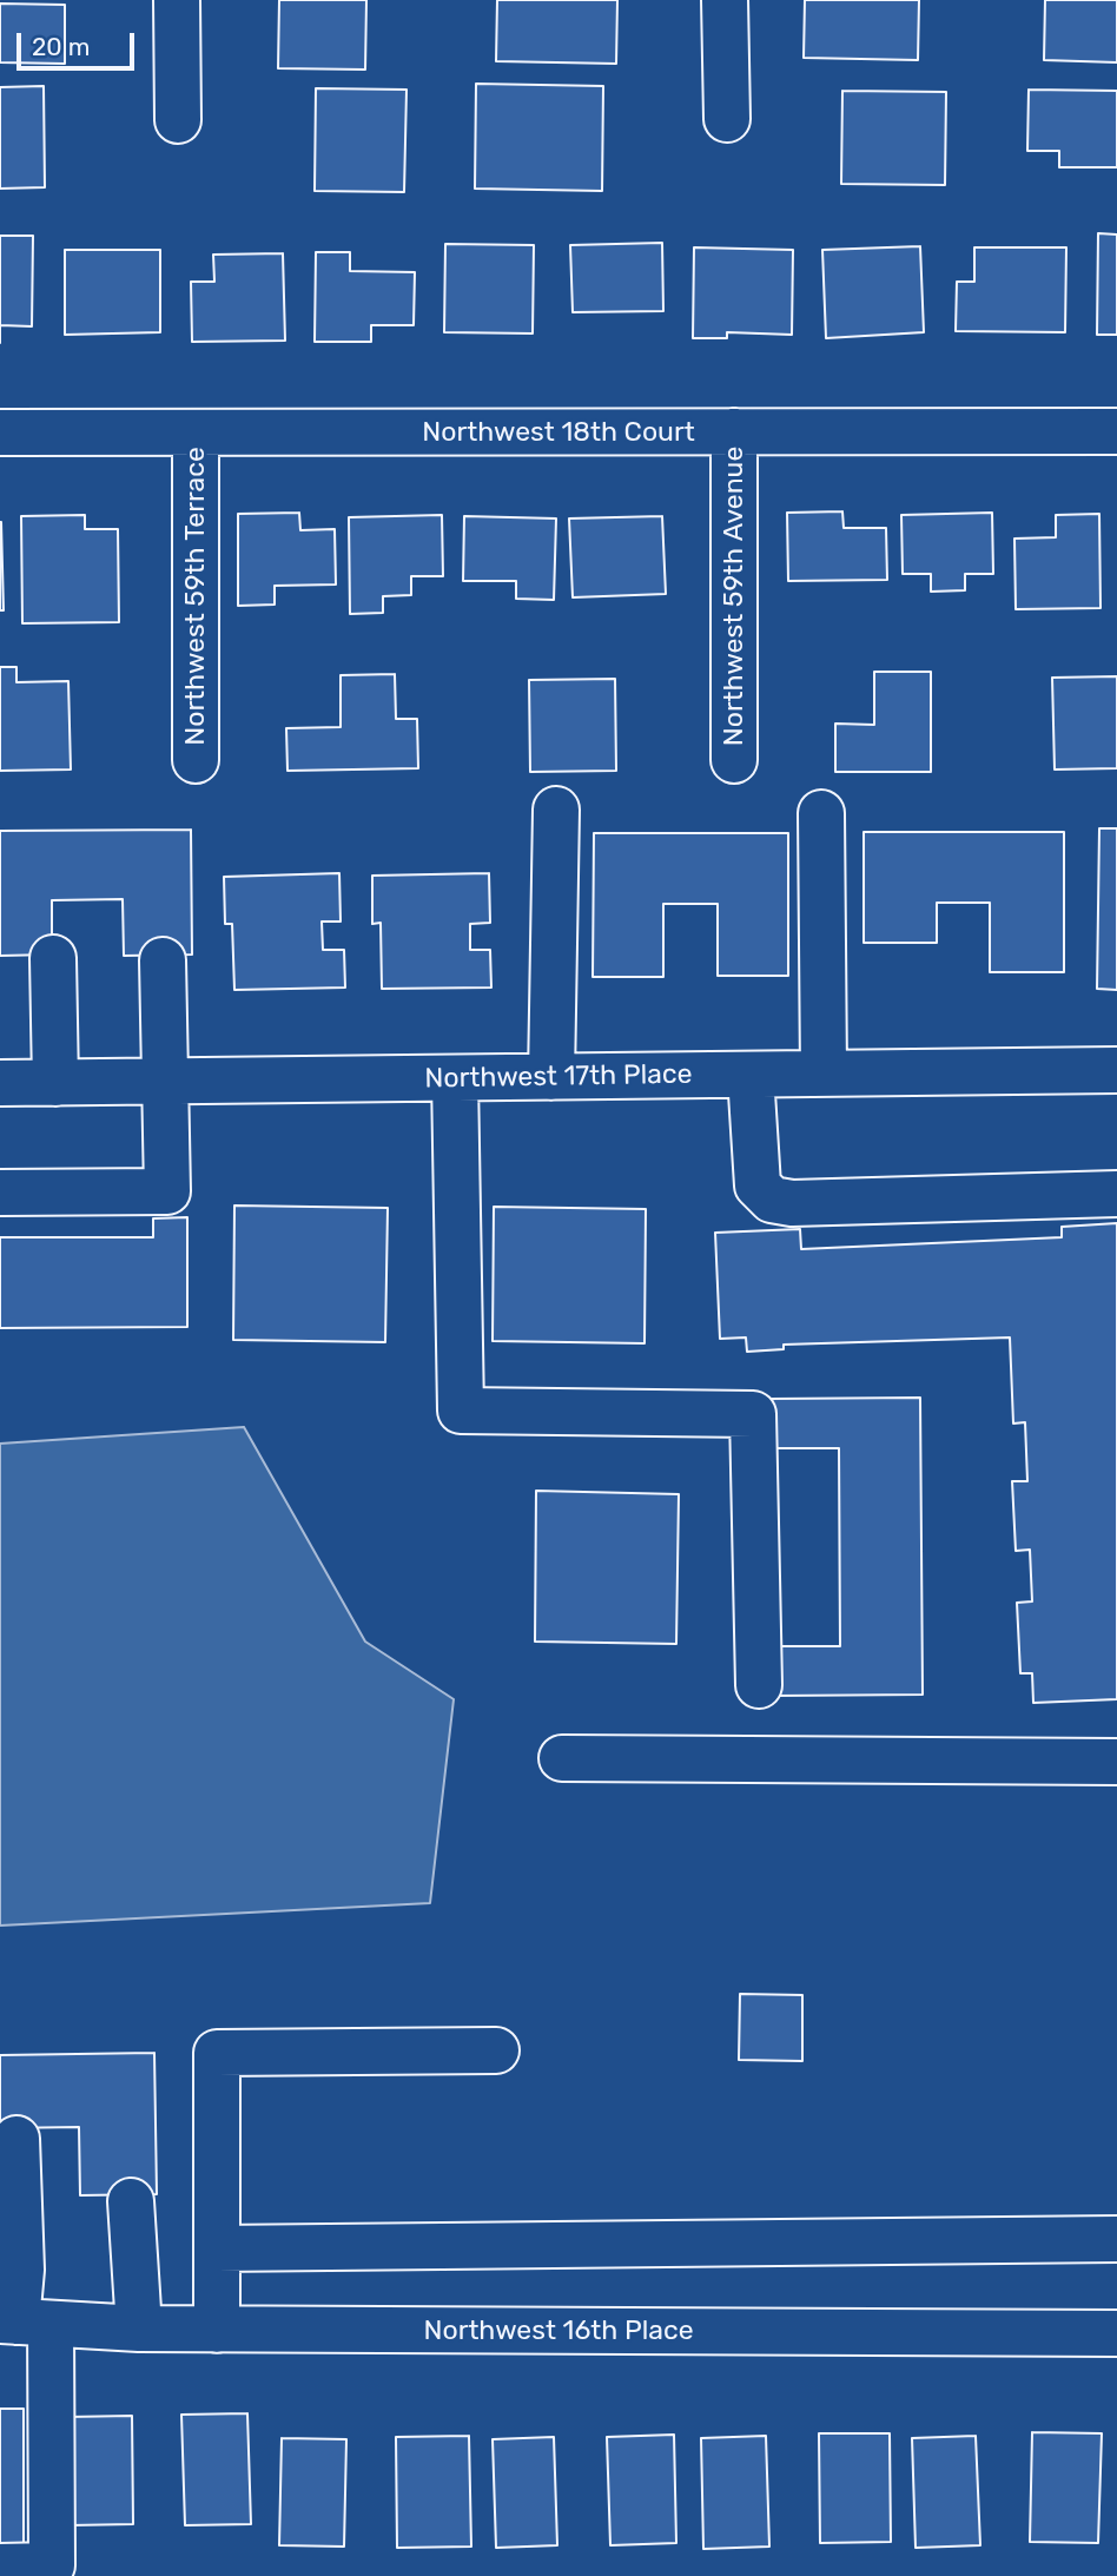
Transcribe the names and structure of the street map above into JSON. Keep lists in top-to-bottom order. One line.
{"streets":{"street":["Northwest 18th Court","Northwest 59th Terrace","Northwest 59th Avenue","Northwest 17th Place","Northwest 16th Place"]},"crossings":[["Northwest 18th Court","Northwest 59th Terrace"],["Northwest 18th Court","Northwest 59th Avenue"]],"scale_bar":"20 m"}
